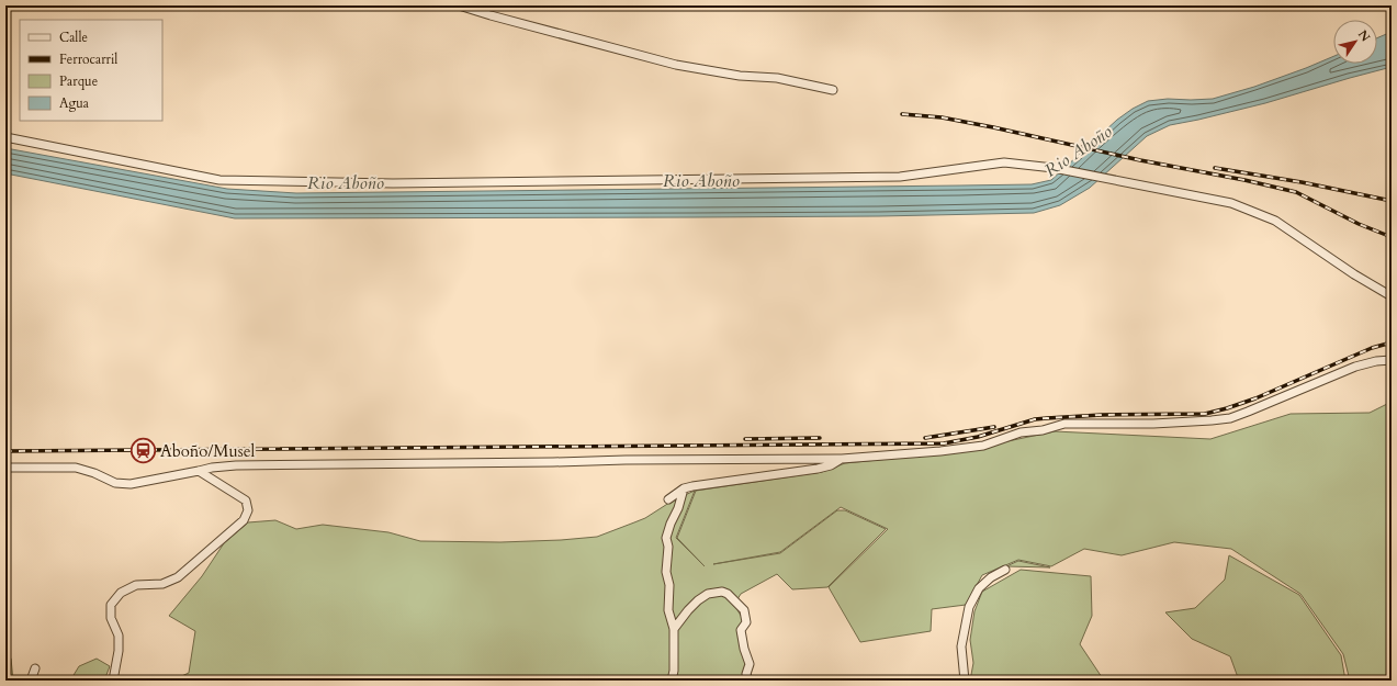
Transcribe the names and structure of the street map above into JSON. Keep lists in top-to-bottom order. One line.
{"water":["Rio Aboño"],"places":{"station":["Aboño/Musel"]},"legend":["Calle","Ferrocarril","Parque","Agua"],"north":"top right"}
